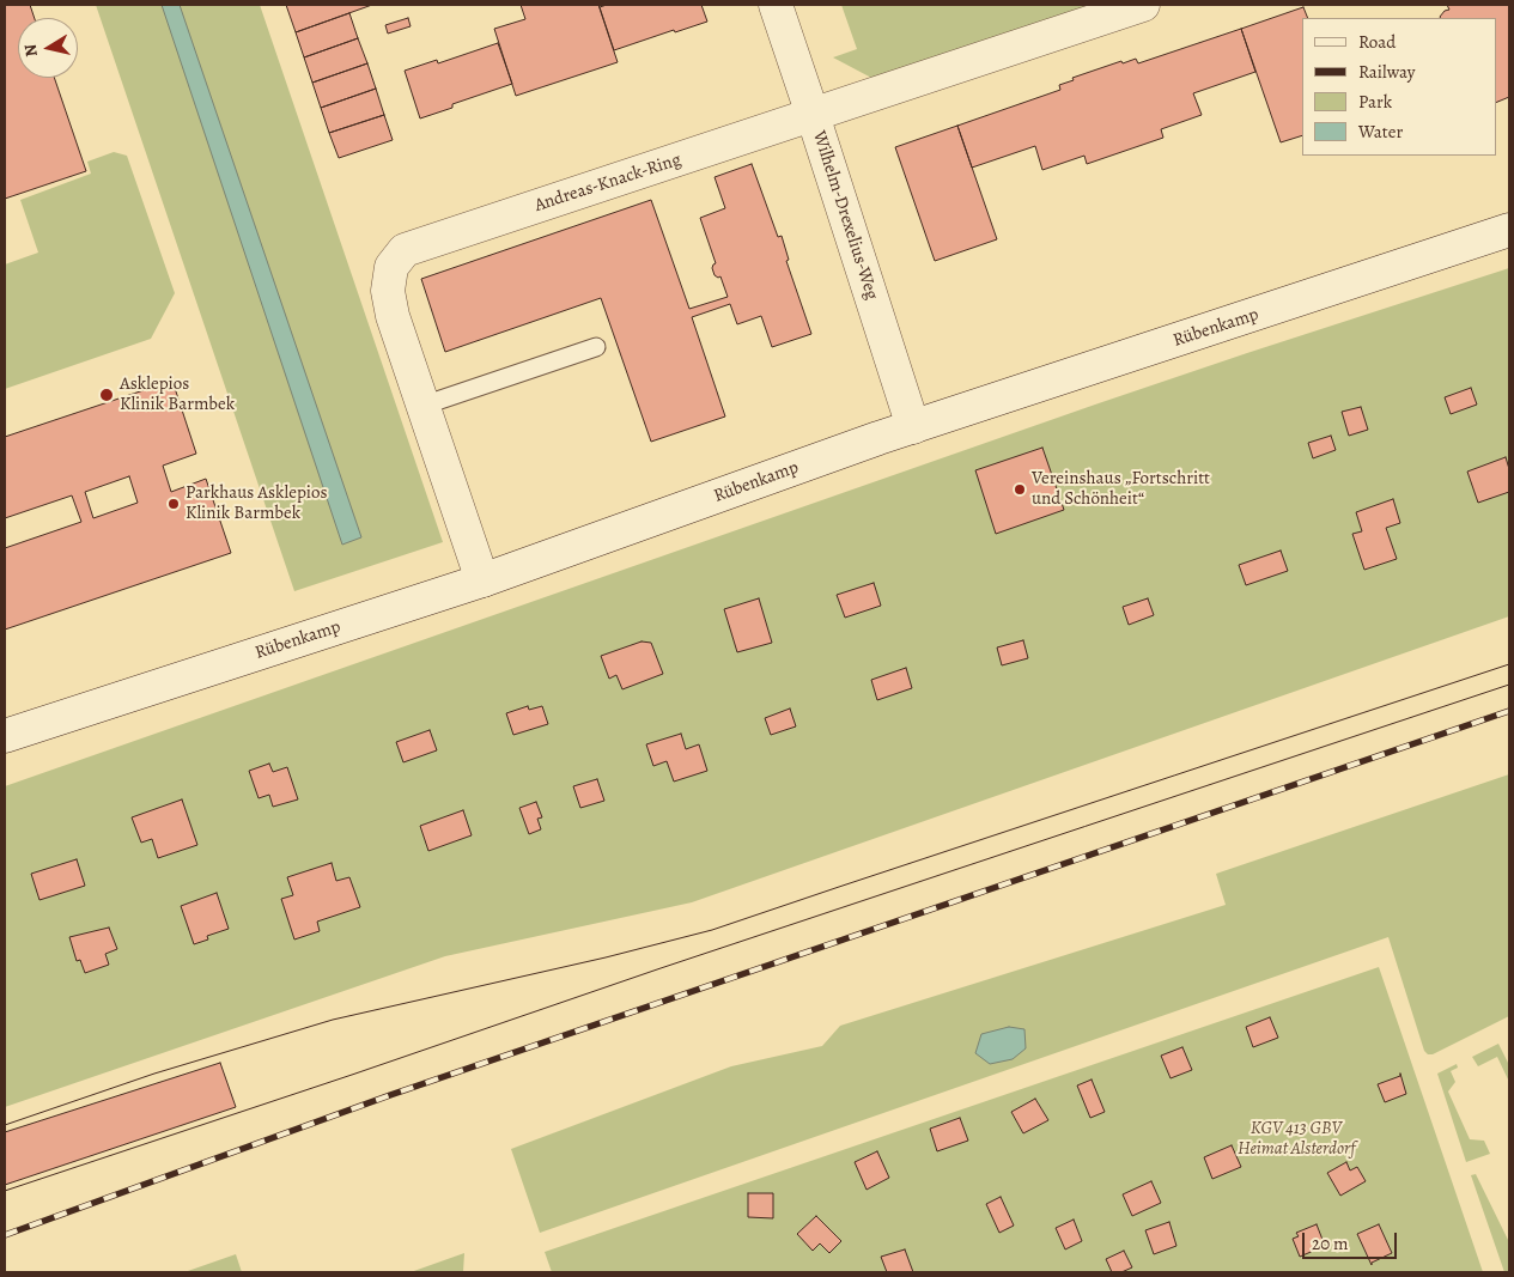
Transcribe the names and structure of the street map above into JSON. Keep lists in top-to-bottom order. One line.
{"streets":{"street":["Andreas-Knack-Ring","Wilhelm-Drexelius-Weg","Rübenkamp"]},"crossings":[["Andreas-Knack-Ring","Wilhelm-Drexelius-Weg"],["Andreas-Knack-Ring","Rübenkamp"],["Wilhelm-Drexelius-Weg","Rübenkamp"]],"parks":["KGV 413 GBV Heimat Alsterdorf"],"places":["Asklepios Klinik Barmbek","Vereinshaus „Fortschritt und Schönheit“","Parkhaus Asklepios Klinik Barmbek"],"legend":["Road","Railway","Park","Water"],"scale_bar":"20 m","north":"left"}
